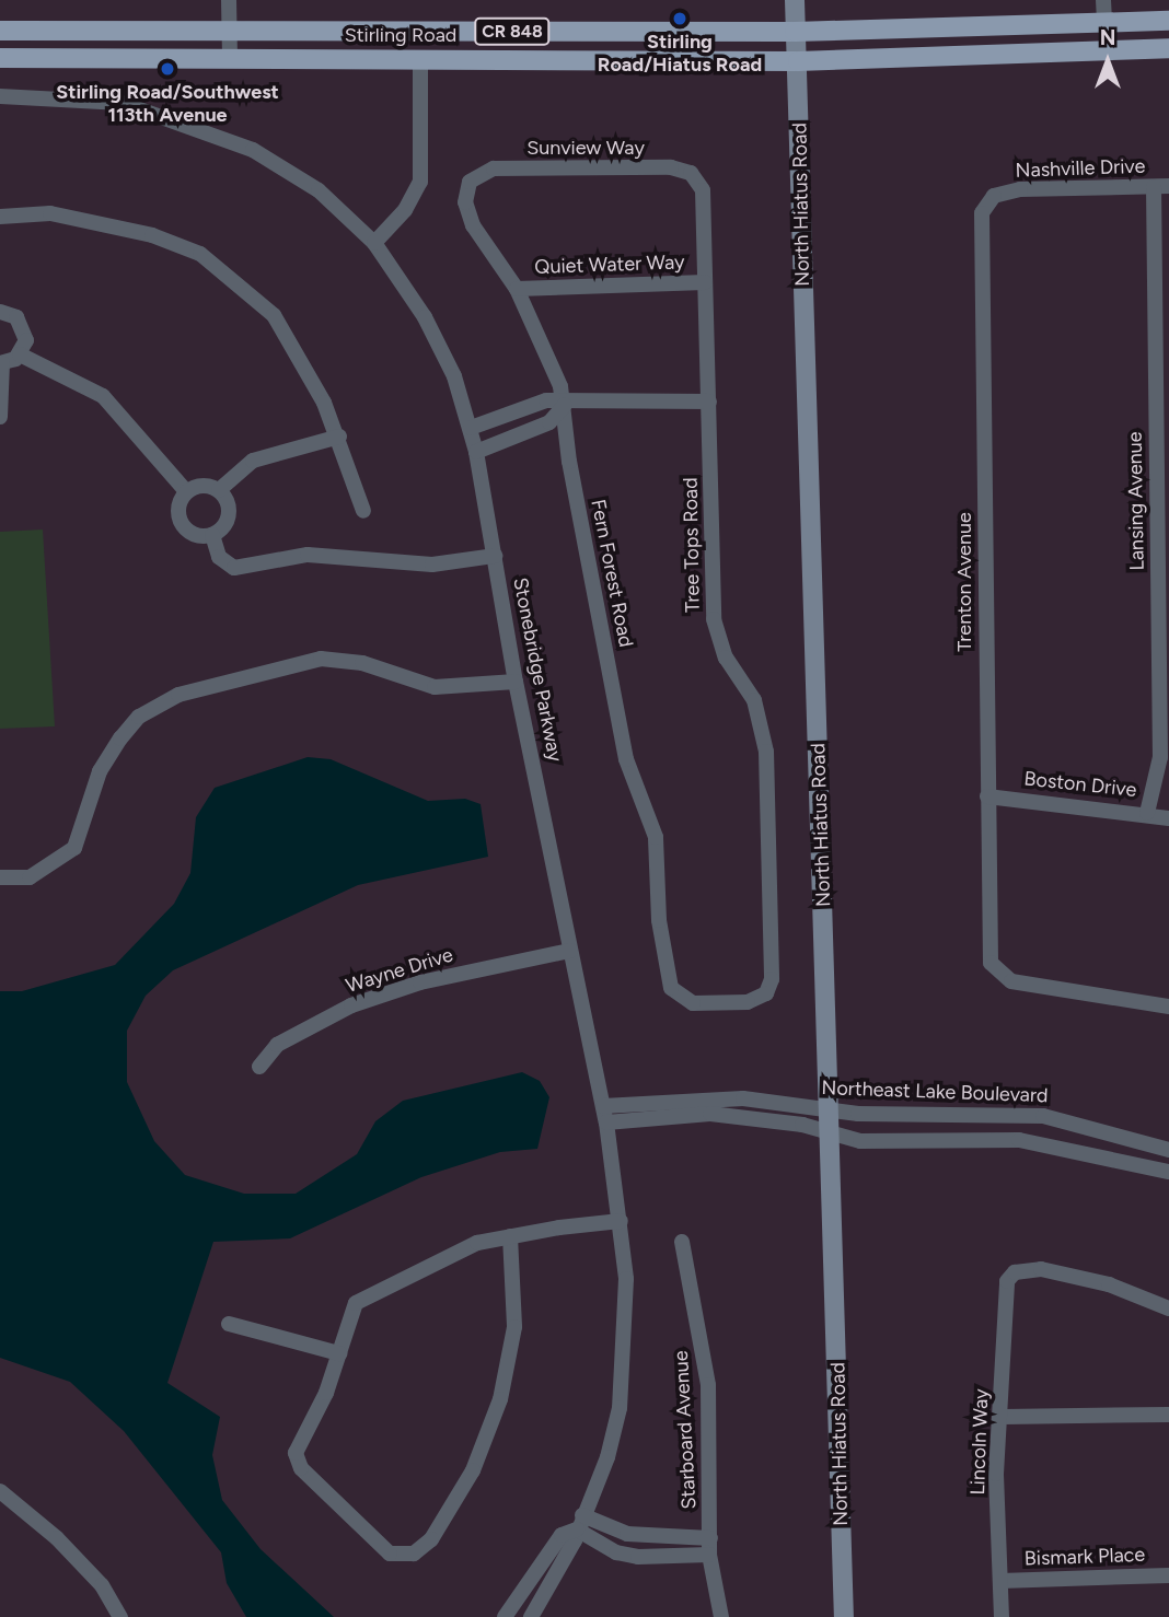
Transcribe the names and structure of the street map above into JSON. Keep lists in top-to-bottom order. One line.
{"streets":{"main road":["CR 848","Stirling Road"],"street":["Sunview Way","Nashville Drive","North Hiatus Road","Quiet Water Way","Lansing Avenue","Tree Tops Road","Fern Forest Road","Trenton Avenue","Stonebridge Parkway","Boston Drive","Wayne Drive","Northeast Lake Boulevard","Starboard Avenue","Lincoln Way","Bismark Place"]},"crossings":[["Stirling Road","North Hiatus Road"],["Sunview Way","Tree Tops Road"],["Sunview Way","Fern Forest Road"],["Nashville Drive","Lansing Avenue"],["Nashville Drive","Trenton Avenue"],["North Hiatus Road","Northeast Lake Boulevard"],["Quiet Water Way","Tree Tops Road"],["Quiet Water Way","Fern Forest Road"],["Lansing Avenue","Boston Drive"],["Tree Tops Road","Fern Forest Road"],["Trenton Avenue","Boston Drive"],["Stonebridge Parkway","Wayne Drive"],["Stonebridge Parkway","Northeast Lake Boulevard"],["Lincoln Way","Bismark Place"]],"places":["Stirling Road/Hiatus Road","Stirling Road/Southwest 113th Avenue"],"north":"top"}
